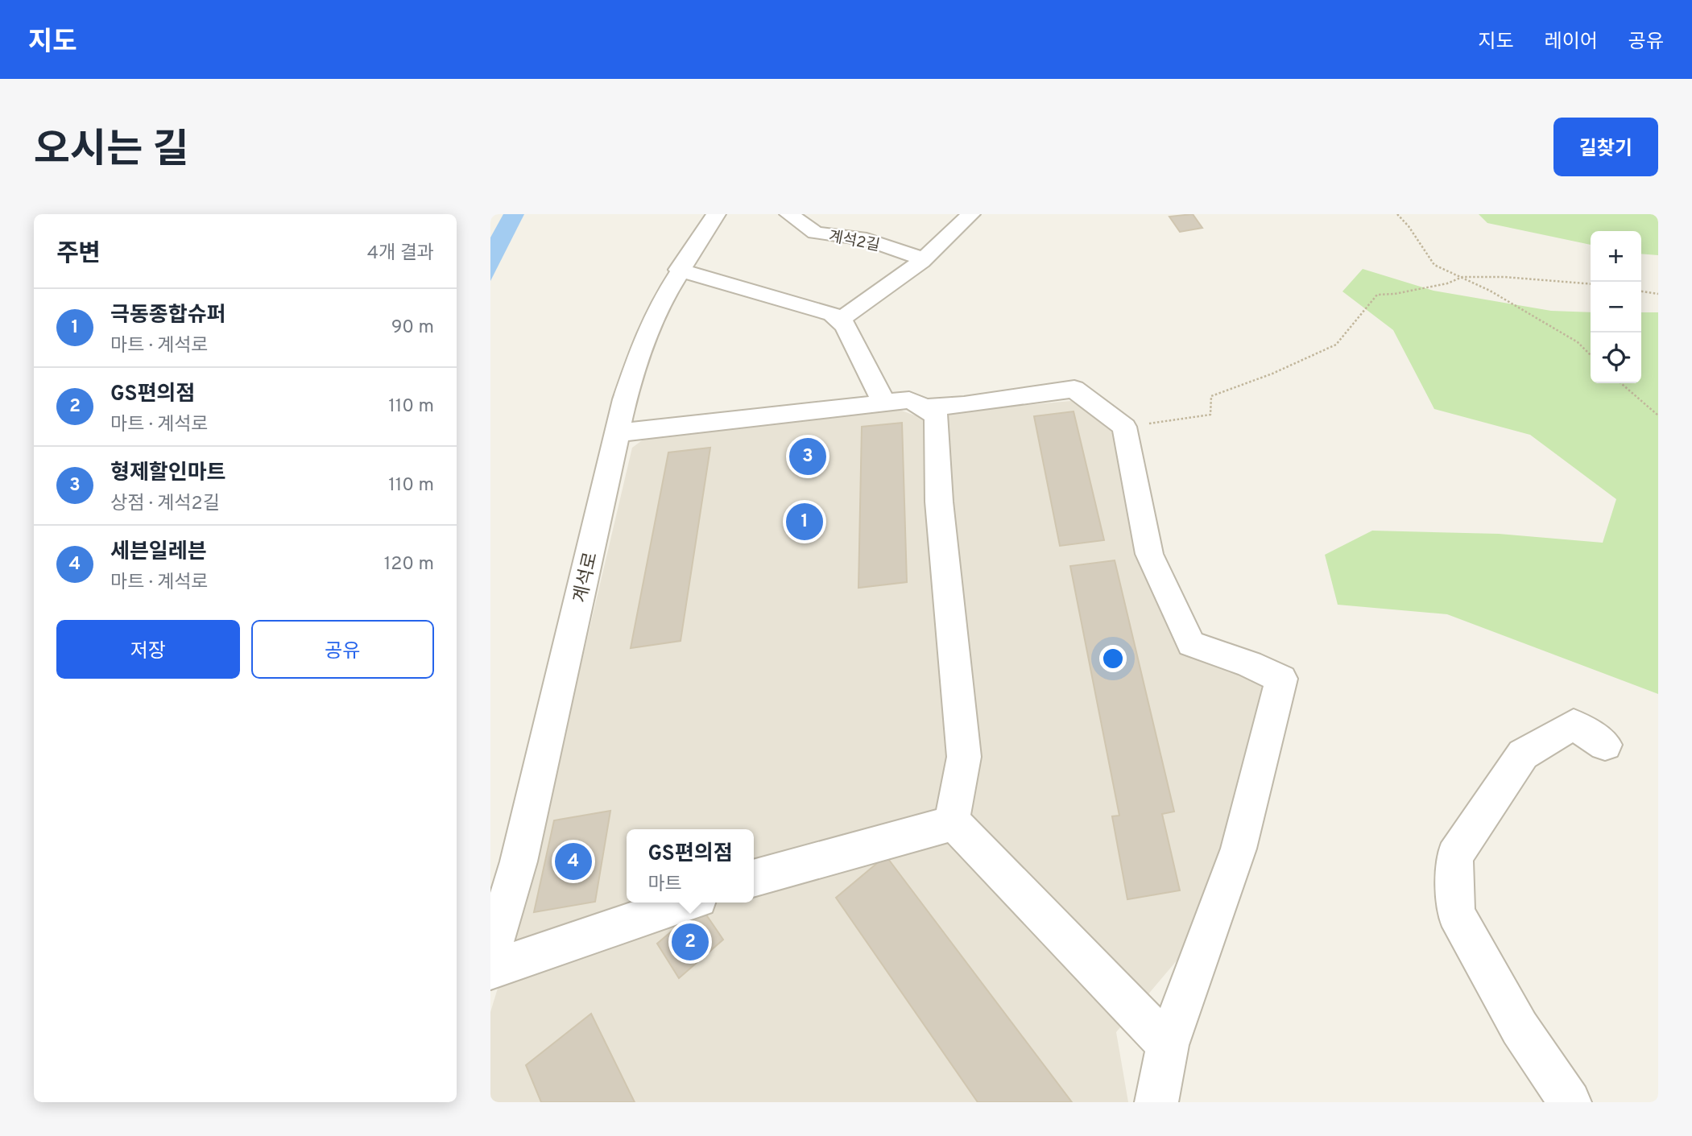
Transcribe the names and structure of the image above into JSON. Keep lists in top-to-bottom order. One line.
{"streets":{"street":["계석2길","계석로"]},"page":{"header":"지도","nav":["지도","레이어","공유"],"title":"오시는 길","buttons":["길찾기",["저장","공유"]],"heading":["주변","4개 결과"],"map_buttons":["+","−"],"list":[{"mark":"1","name":"극동종합슈퍼","note":"마트 · 계석로","value":"90 m"},{"mark":"2","name":"GS편의점","note":"마트 · 계석로","value":"110 m"},{"mark":"3","name":"형제할인마트","note":"상점 · 계석2길","value":"110 m"},{"mark":"4","name":"세븐일레븐","note":"마트 · 계석로","value":"120 m"}],"pins":["3","1","4","2"],"popup":["GS편의점","마트"]}}
